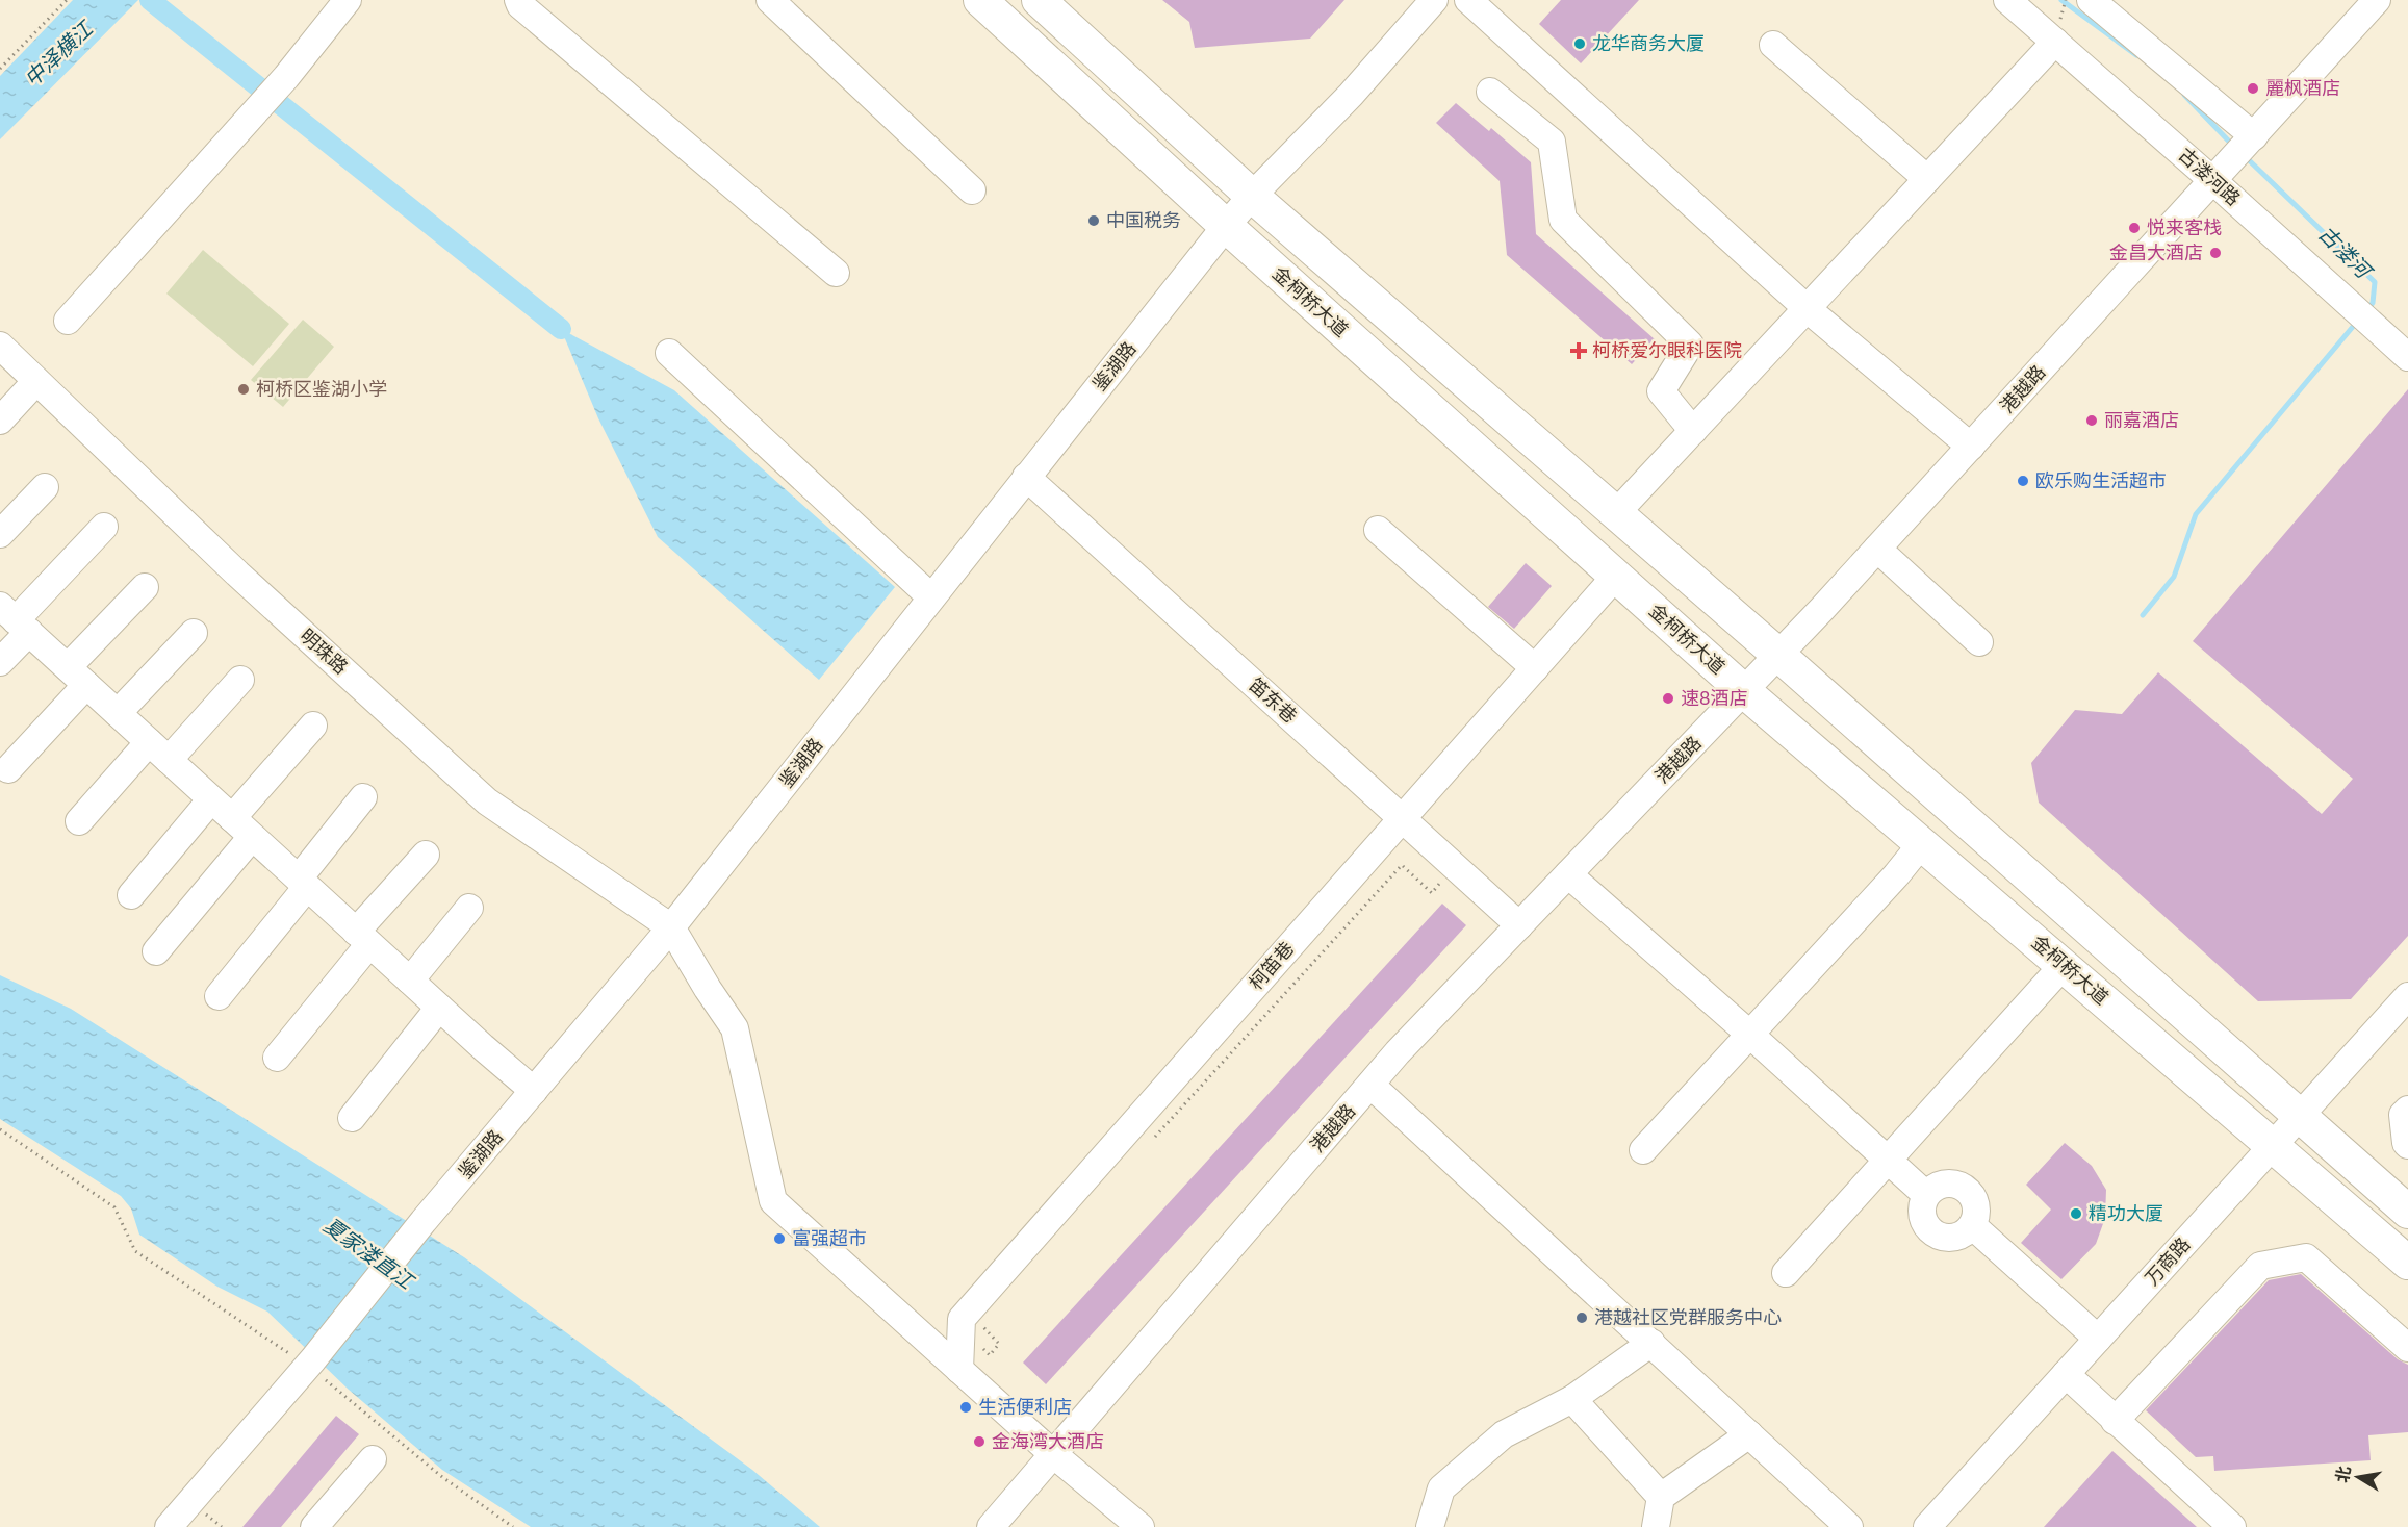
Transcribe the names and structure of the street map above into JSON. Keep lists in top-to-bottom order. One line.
{"streets":{"main road":["金柯桥大道"],"street":["古溇河路","鉴湖路","港越路","明珠路","笛东巷","柯笛巷","万商路"]},"crossings":[["古溇河路","港越路"],["金柯桥大道","鉴湖路"],["金柯桥大道","港越路"],["金柯桥大道","柯笛巷"],["金柯桥大道","万商路"],["鉴湖路","明珠路"],["鉴湖路","笛东巷"],["港越路","笛东巷"],["笛东巷","柯笛巷"]],"water":["中泽横江","古溇河","夏家溇直江"],"places":{"other":["龙华商务大厦","麗枫酒店","中国税务","悦来客栈","金昌大酒店","柯桥区鉴湖小学","丽嘉酒店","欧乐购生活超市","速8酒店","精功大厦","富强超市","港越社区党群服务中心","生活便利店","金海湾大酒店"],"health":["柯桥爱尔眼科医院"]},"north":"left"}
